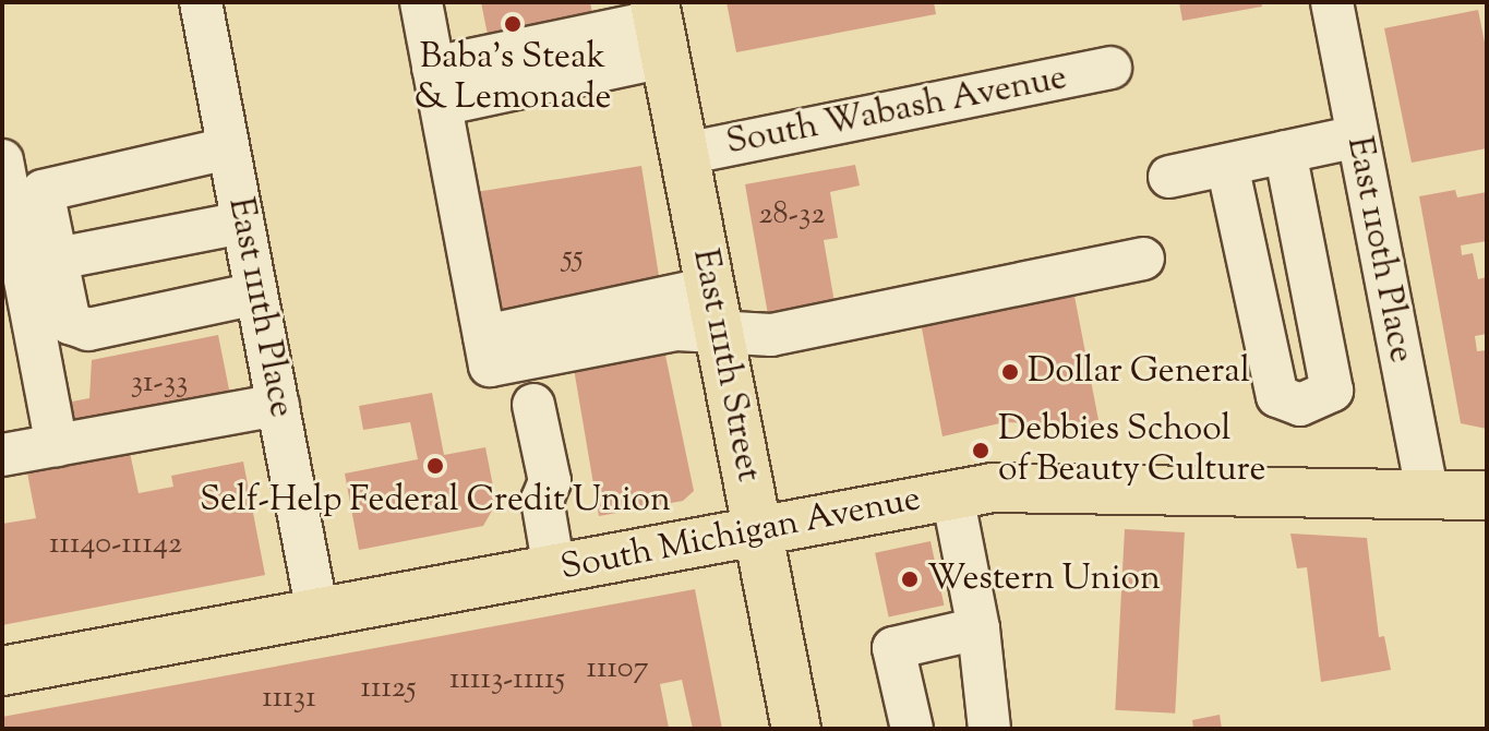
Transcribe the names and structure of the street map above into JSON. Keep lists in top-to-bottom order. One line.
{"streets":{"main road":["East 111th Street","South Michigan Avenue"],"street":["South Wabash Avenue","East 110th Place","East 111th Place"]},"crossings":[["South Wabash Avenue","East 111th Street"],["East 110th Place","South Michigan Avenue"],["East 111th Place","South Michigan Avenue"],["East 111th Street","South Michigan Avenue"]],"places":["Baba's Steak & Lemonade","Dollar General","Debbies School of Beauty Culture","Self-Help Federal Credit Union","Western Union"],"house_numbers":["28-32","55","31-33","11140-11142","11107","11113-11115","11125","11131"]}
